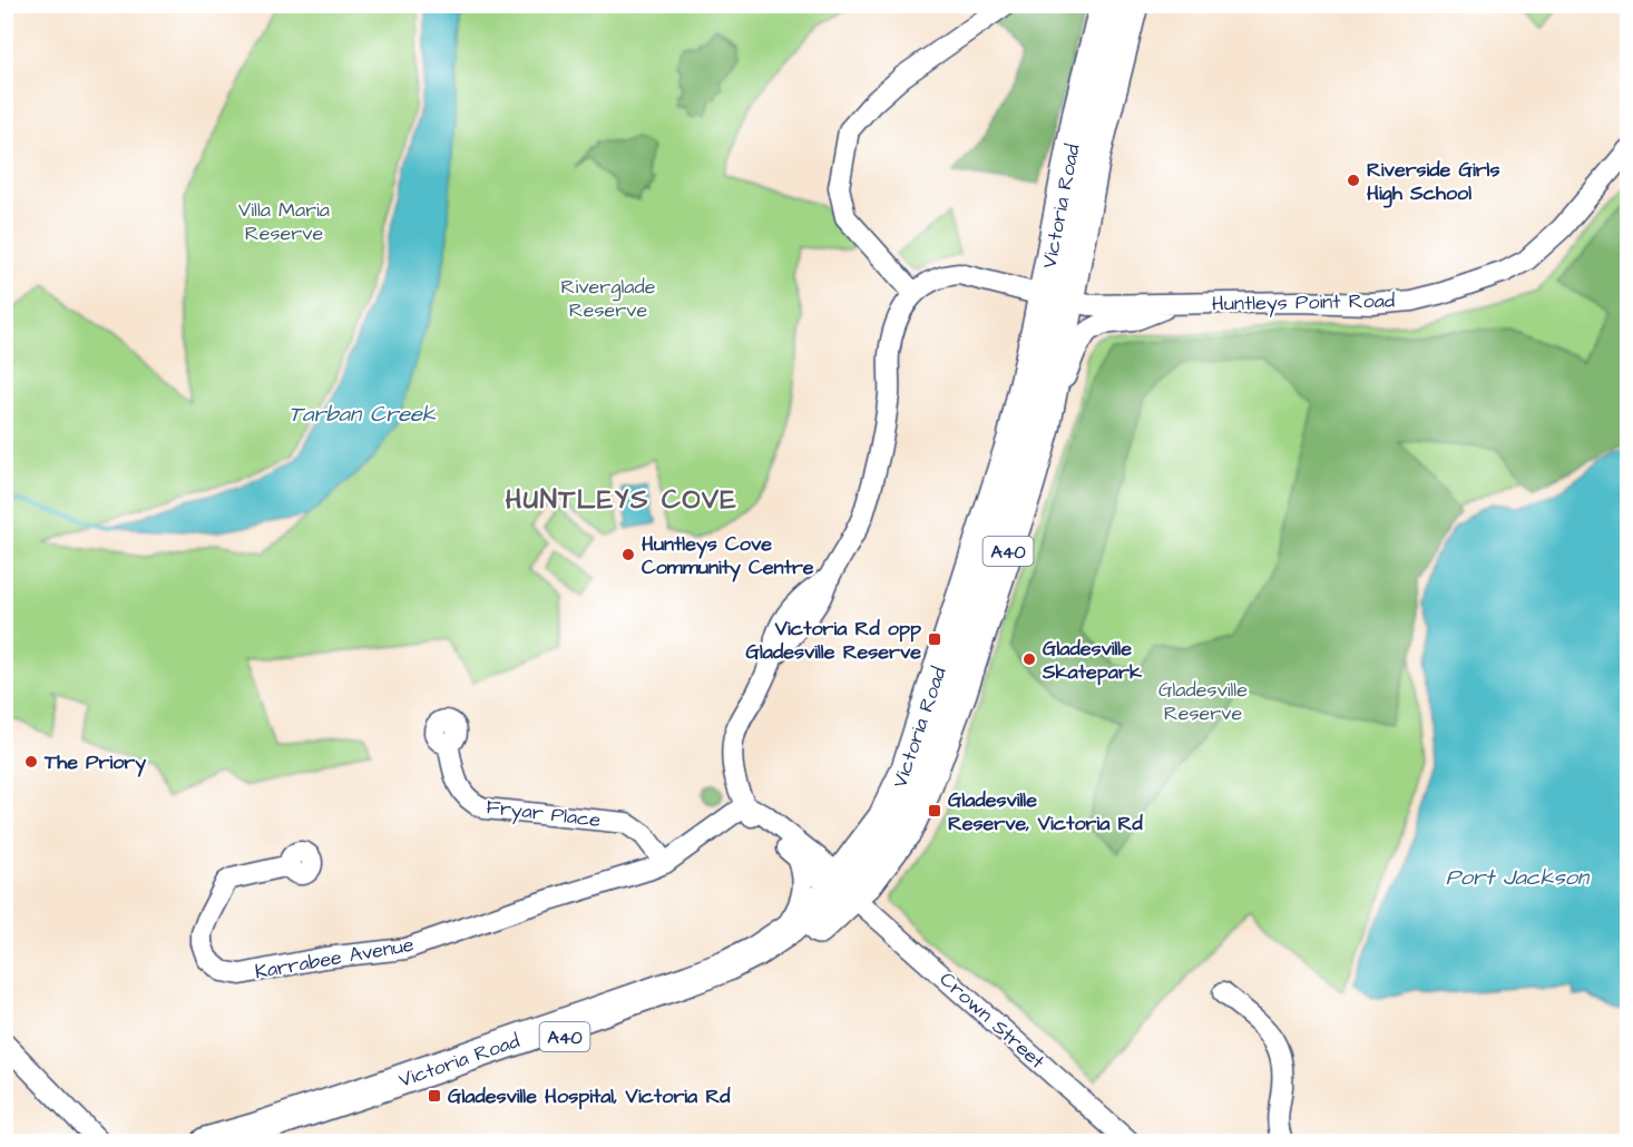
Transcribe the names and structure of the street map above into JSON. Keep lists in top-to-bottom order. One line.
{"streets":{"highway":["Victoria Road","A40"],"street":["Huntleys Point Road","Fryar Place","Karrabee Avenue","Crown Street"]},"crossings":[["Victoria Road","Huntleys Point Road"],["Victoria Road","Crown Street"],["Huntleys Point Road","Crown Street"],["Fryar Place","Karrabee Avenue"],["Karrabee Avenue","Crown Street"]],"districts":["HUNTLEYS COVE"],"water":["Tarban Creek","Port Jackson"],"parks":["Villa Maria Reserve","Riverglade Reserve","Gladesville Reserve"],"places":{"other":["Riverside Girls High School","Huntleys Cove Community Centre","Gladesville Skatepark","The Priory"],"transit":["Victoria Rd opp Gladesville Reserve","Gladesville Reserve, Victoria Rd","Gladesville Hospital, Victoria Rd"]}}
